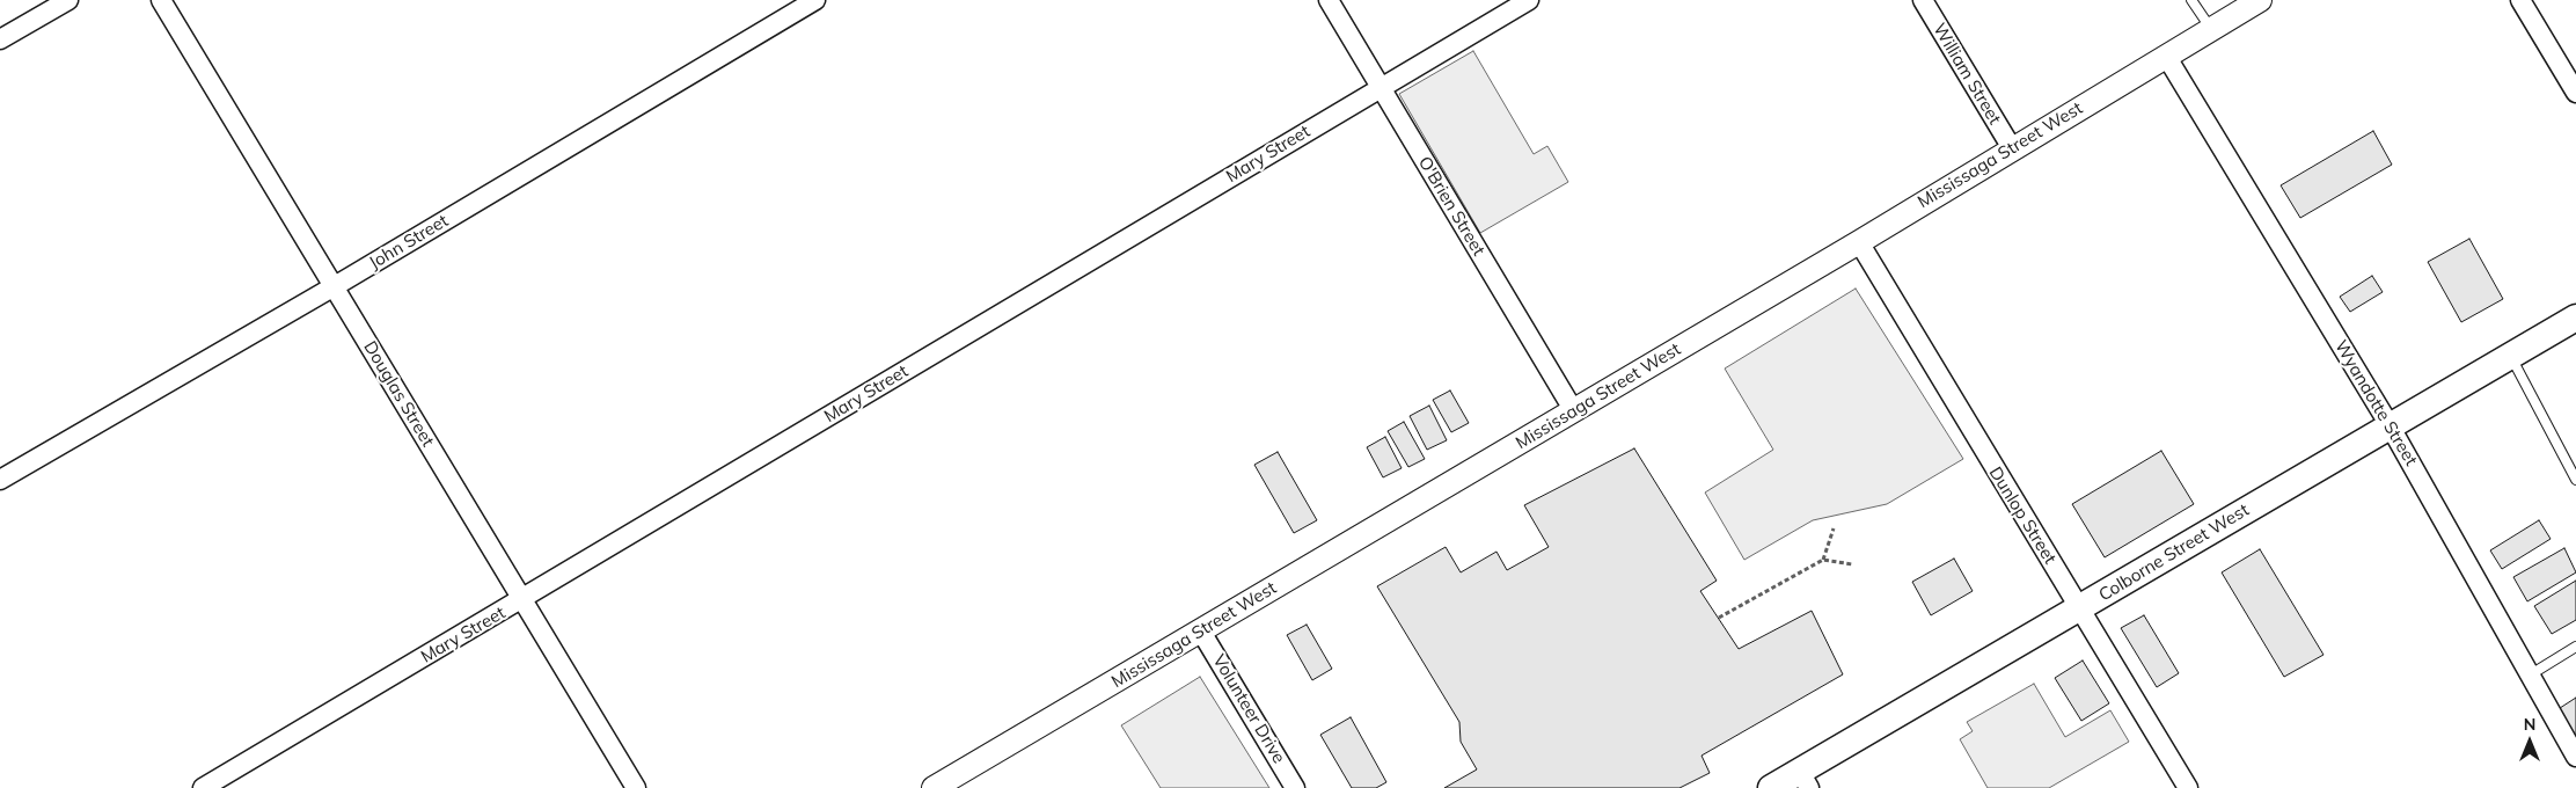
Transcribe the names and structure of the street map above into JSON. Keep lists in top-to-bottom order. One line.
{"streets":{"main road":["Colborne Street West"],"street":["William Street","Mary Street","Mississaga Street West","O'Brien Street","John Street","Douglas Street","Wyandotte Street","Dunlop Street","Volunteer Drive"]},"crossings":[["William Street","Mississaga Street West"],["Mary Street","O'Brien Street"],["Mary Street","Douglas Street"],["Mississaga Street West","O'Brien Street"],["Mississaga Street West","Wyandotte Street"],["Mississaga Street West","Dunlop Street"],["Mississaga Street West","Volunteer Drive"],["John Street","Douglas Street"],["Wyandotte Street","Colborne Street West"],["Dunlop Street","Colborne Street West"]],"north":"top"}
